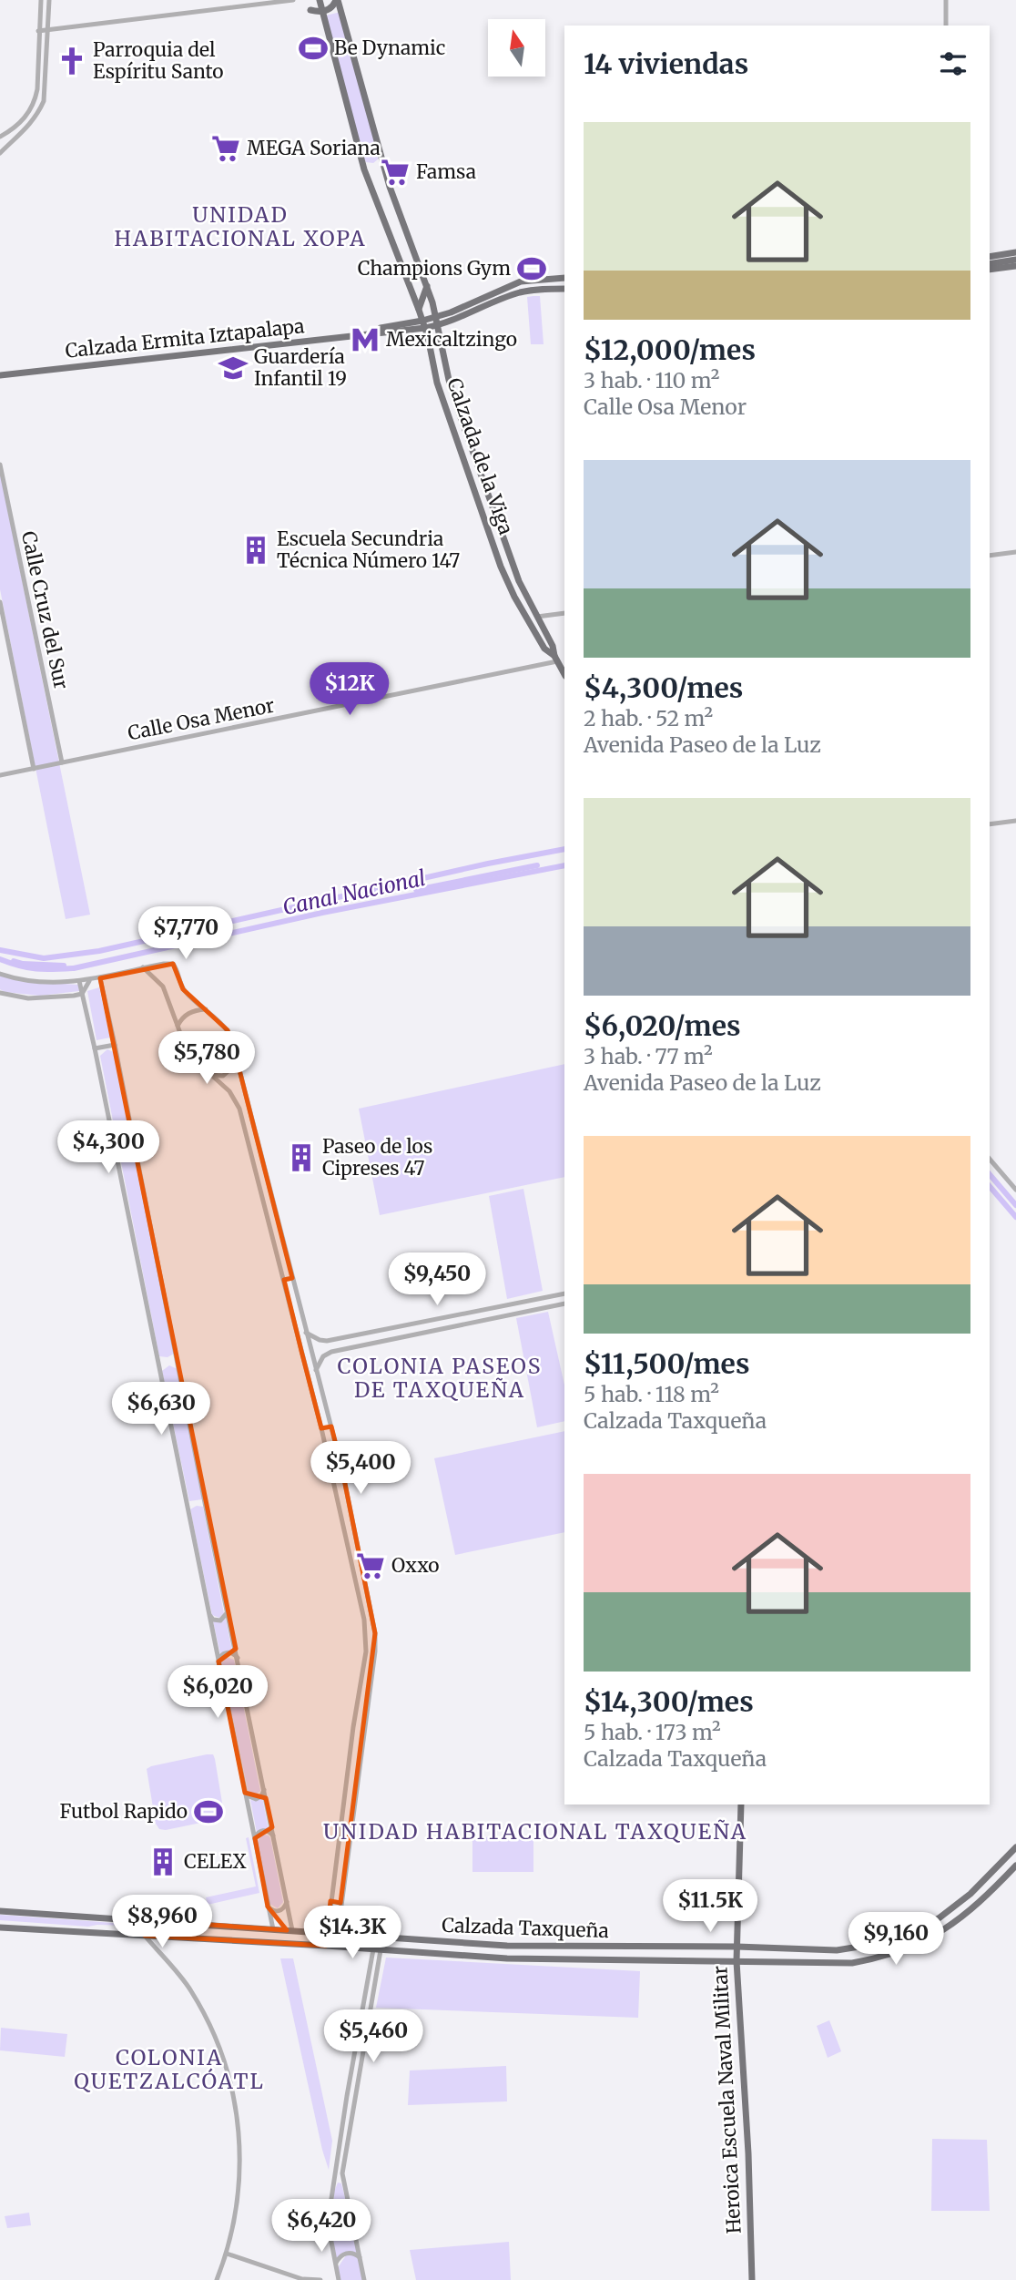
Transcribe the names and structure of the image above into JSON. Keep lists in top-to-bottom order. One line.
{"streets":{"main road":["Calzada Ermita Iztapalapa","Calzada de la Viga","Calzada Taxqueña","Heroica Escuela Naval Militar"],"street":["Calle Cruz del Sur","Calle Osa Menor"]},"crossings":[["Calzada Ermita Iztapalapa","Calzada de la Viga"],["Calzada de la Viga","Calle Osa Menor"],["Calle Cruz del Sur","Calle Osa Menor"],["Calzada Taxqueña","Heroica Escuela Naval Militar"]],"districts":["UNIDAD HABITACIONAL XOPA","COLONIA PASEOS DE TAXQUEÑA","UNIDAD HABITACIONAL TAXQUEÑA","COLONIA QUETZALCÓATL"],"water":["Canal Nacional"],"places":{"sports":["Be Dynamic","Champions Gym","Futbol Rapido"],"church":["Parroquia del Espíritu Santo"],"supermarket":["MEGA Soriana","Famsa","Oxxo"],"metro station":["Mexicaltzingo"],"school or university":["Guardería Infantil 19"],"building":["Escuela Secundria Técnica Número 147","Paseo de los Cipreses 47","CELEX"]},"north":"top","page":{"heading":"14 viviendas","list":[{"name":"$12,000/mes","note":"3 hab. · 110 m² · Calle Osa Menor"},{"name":"$4,300/mes","note":"2 hab. · 52 m² · Avenida Paseo de la Luz"},{"name":"$6,020/mes","note":"3 hab. · 77 m² · Avenida Paseo de la Luz"},{"name":"$11,500/mes","note":"5 hab. · 118 m² · Calzada Taxqueña"},{"name":"$14,300/mes","note":"5 hab. · 173 m² · Calzada Taxqueña"}],"price":["$12K","$7,770","$5,780","$4,300","$9,450","$6,630","$5,400","$6,020","$11.5K","$8,960","$14.3K","$9,160","$5,460","$6,420"]}}
